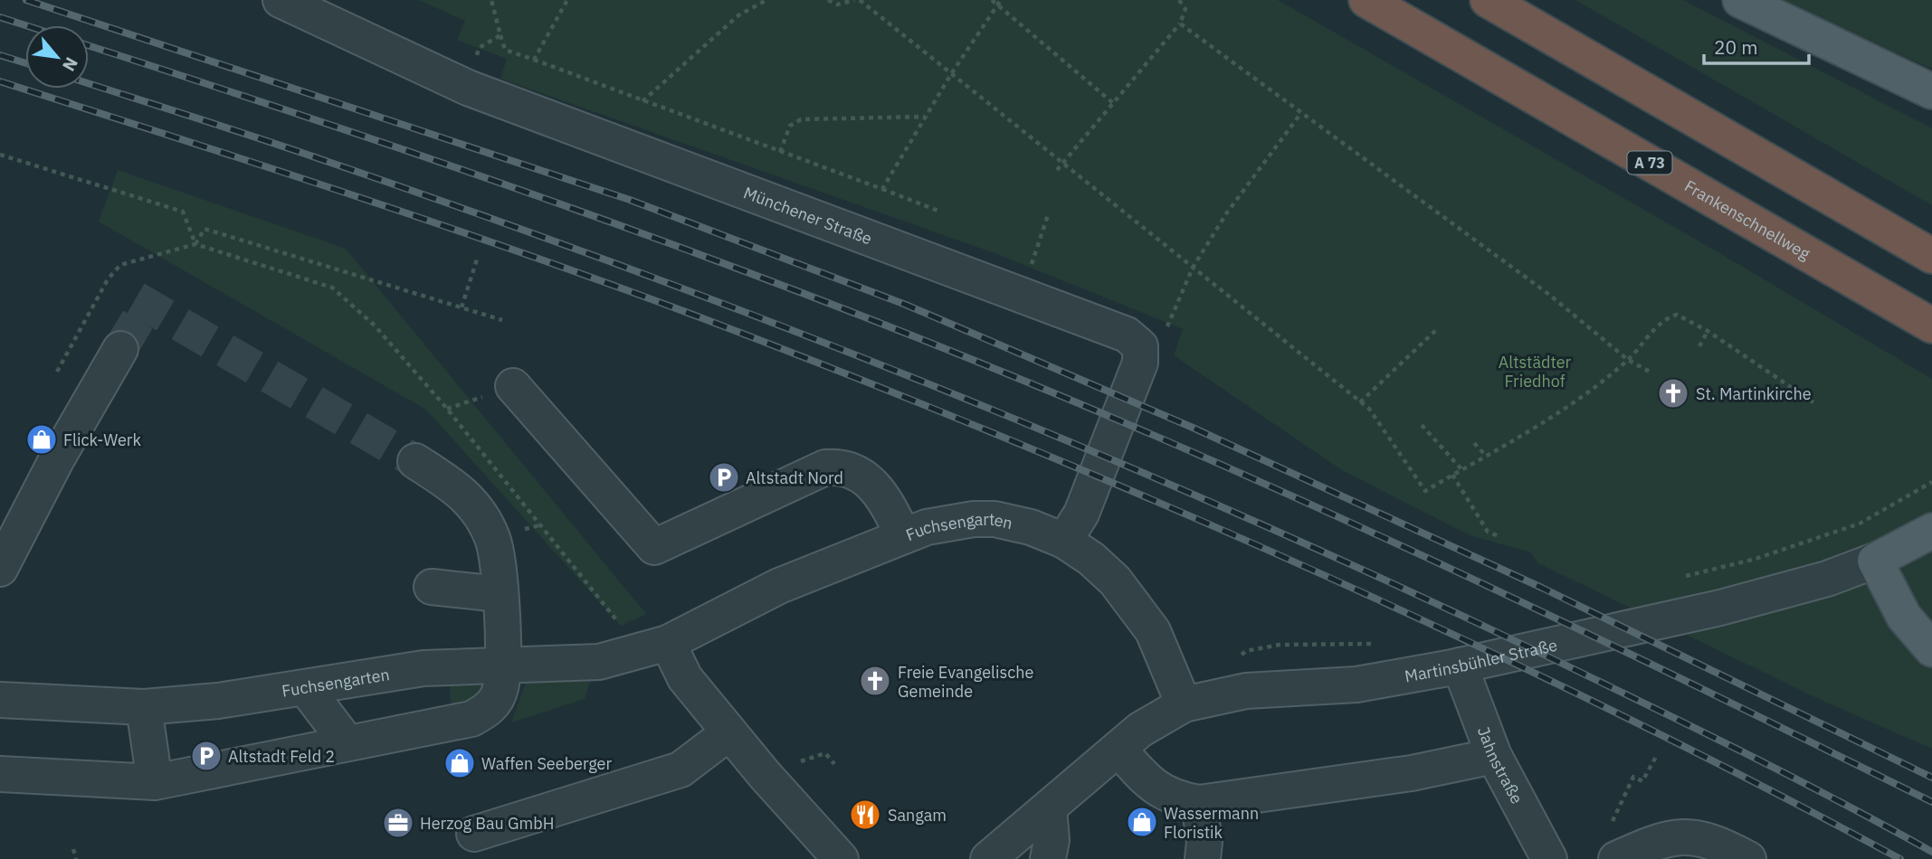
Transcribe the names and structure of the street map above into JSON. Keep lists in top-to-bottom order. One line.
{"streets":{"highway":["A 73","Frankenschnellweg"],"main road":["Martinsbühler Straße"],"street":["Münchener Straße","Fuchsengarten","Jahnstraße"]},"crossings":[["Fuchsengarten","Martinsbühler Straße"],["Martinsbühler Straße","Jahnstraße"]],"parks":["Altstädter Friedhof"],"places":{"church":["St. Martinkirche","Freie Evangelische Gemeinde"],"shop":["Flick-Werk","Waffen Seeberger","Wassermann Floristik"],"parking":["Altstadt Nord","Altstadt Feld 2"],"restaurant":["Sangam"],"office":["Herzog Bau GmbH"]},"scale_bar":"20 m","north":"bottom right"}
